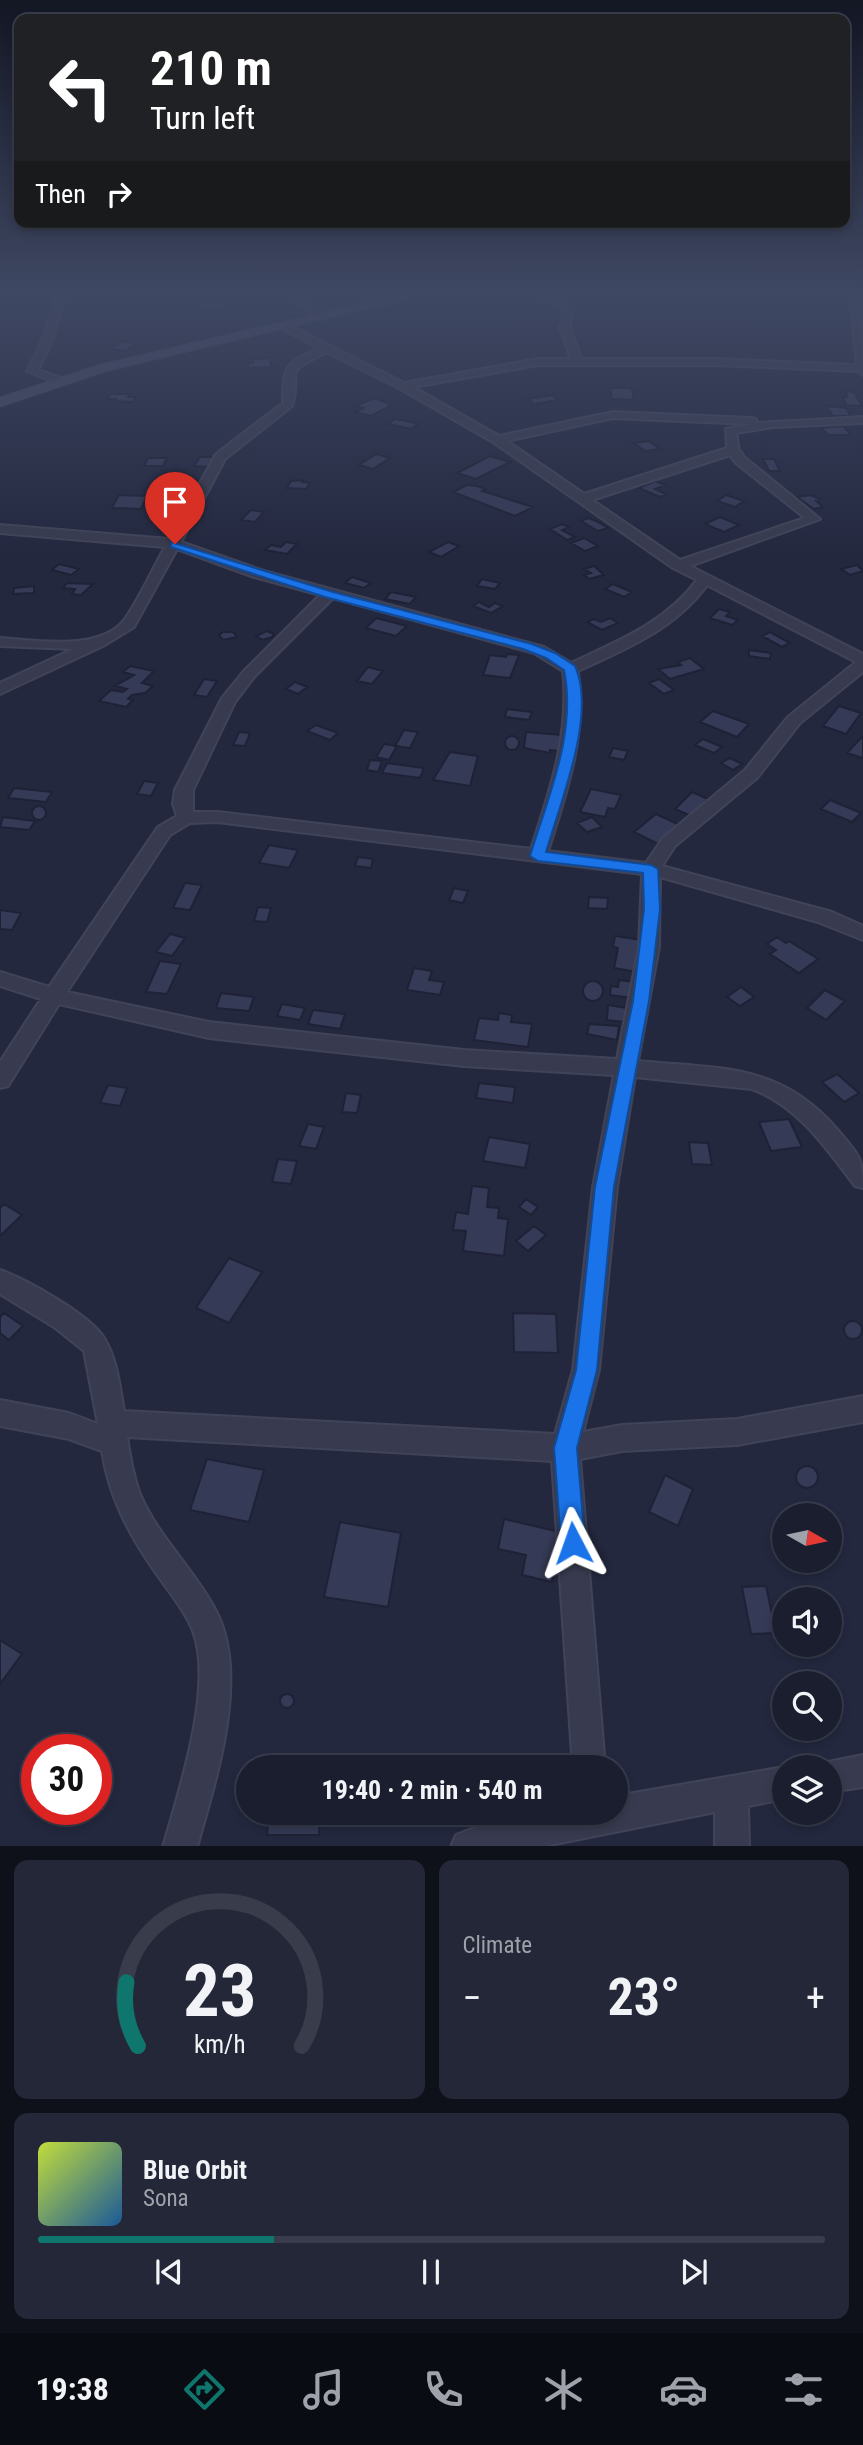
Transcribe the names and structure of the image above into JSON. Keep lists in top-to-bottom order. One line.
{"north":"right","page":{"turn":["210 m","Turn left"],"then":"Then","limit":"30","trip":"19:40 · 2 min · 540 m","tile":"Climate","heat":["−","23°","+"],"song":["Blue Orbit","Sona"],"tabs":"19:38","gauge":["23","km/h"]}}
